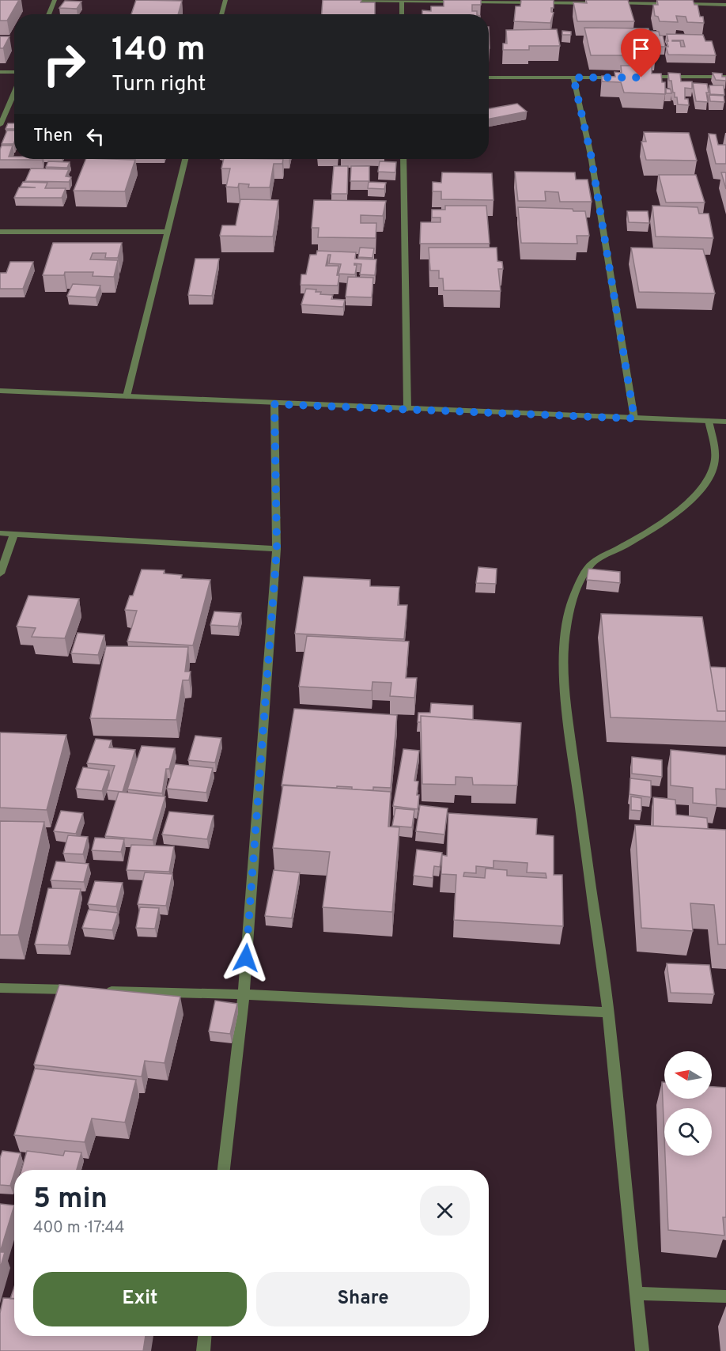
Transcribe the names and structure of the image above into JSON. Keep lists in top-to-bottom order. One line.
{"north":"left","page":{"turn":["140 m","Turn right"],"then":"Then","heading":["5 min","400 m · 17:44"],"buttons":["Exit","Share"]}}
